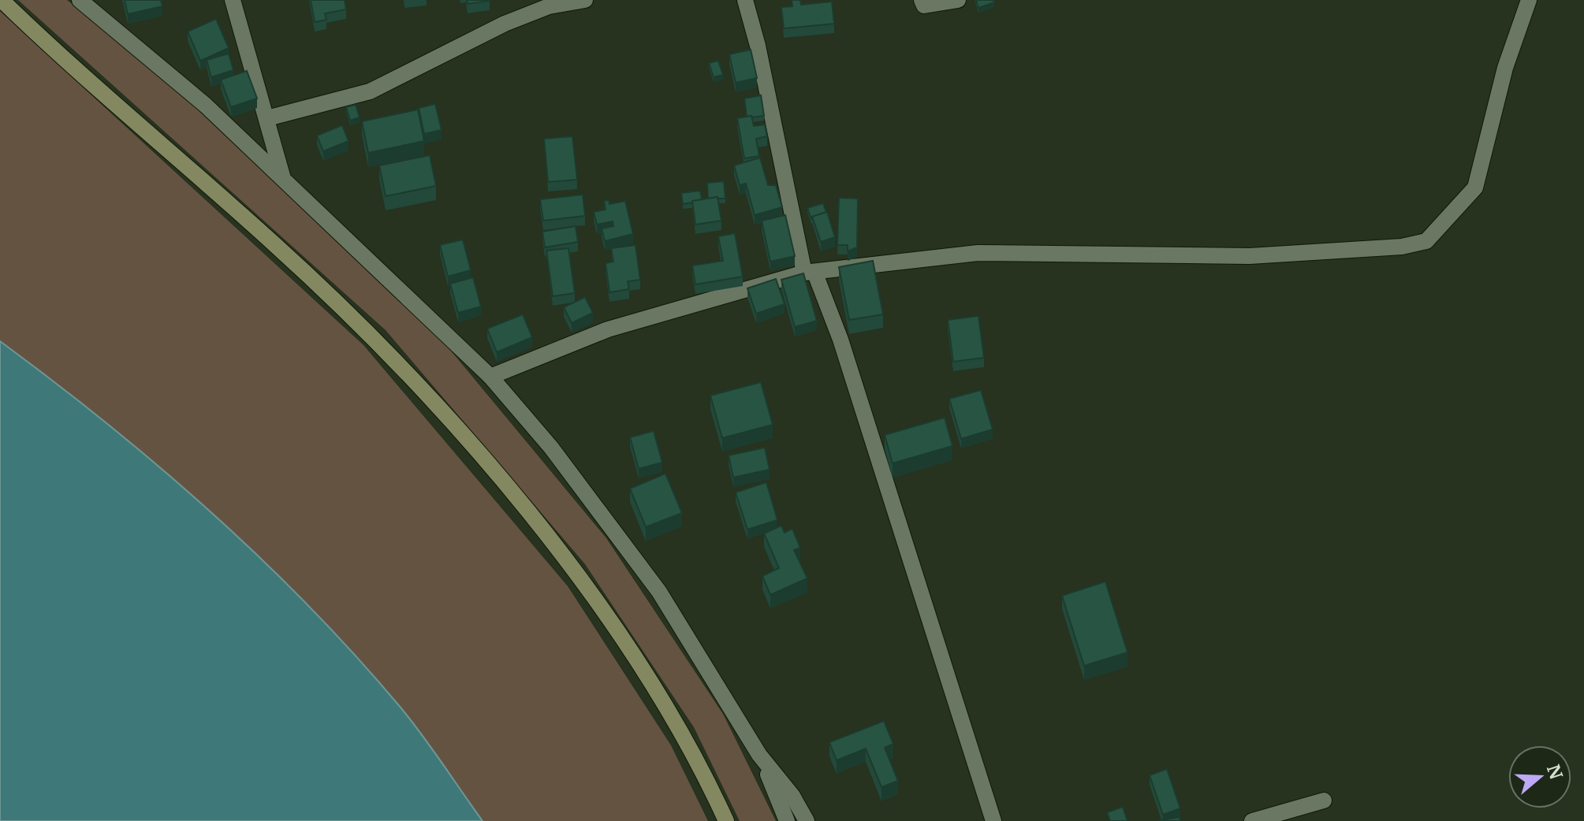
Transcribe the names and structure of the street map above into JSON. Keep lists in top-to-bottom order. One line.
{"north":"right"}
